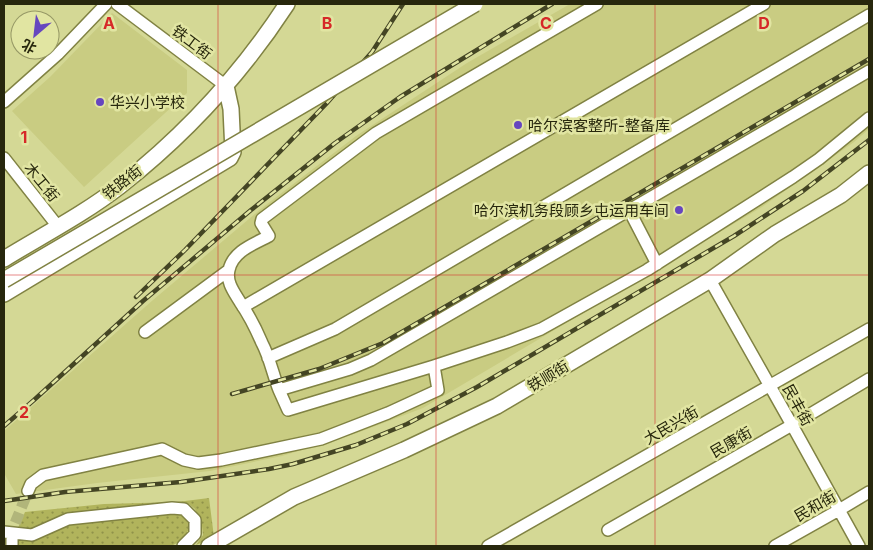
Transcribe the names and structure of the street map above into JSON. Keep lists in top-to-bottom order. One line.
{"streets":{"main road":["铁路街","铁顺街"],"street":["铁工街","木工街","民丰街","大民兴街","民康街","民和街"]},"crossings":[["铁工街","铁路街"],["铁顺街","民丰街"],["民丰街","大民兴街"],["民丰街","民康街"],["民丰街","民和街"]],"places":["华兴小学校","哈尔滨客整所-整备库","哈尔滨机务段顾乡屯运用车间"],"north":"bottom left","grid":{"columns":["A","B","C","D"],"rows":["1","2"]}}
